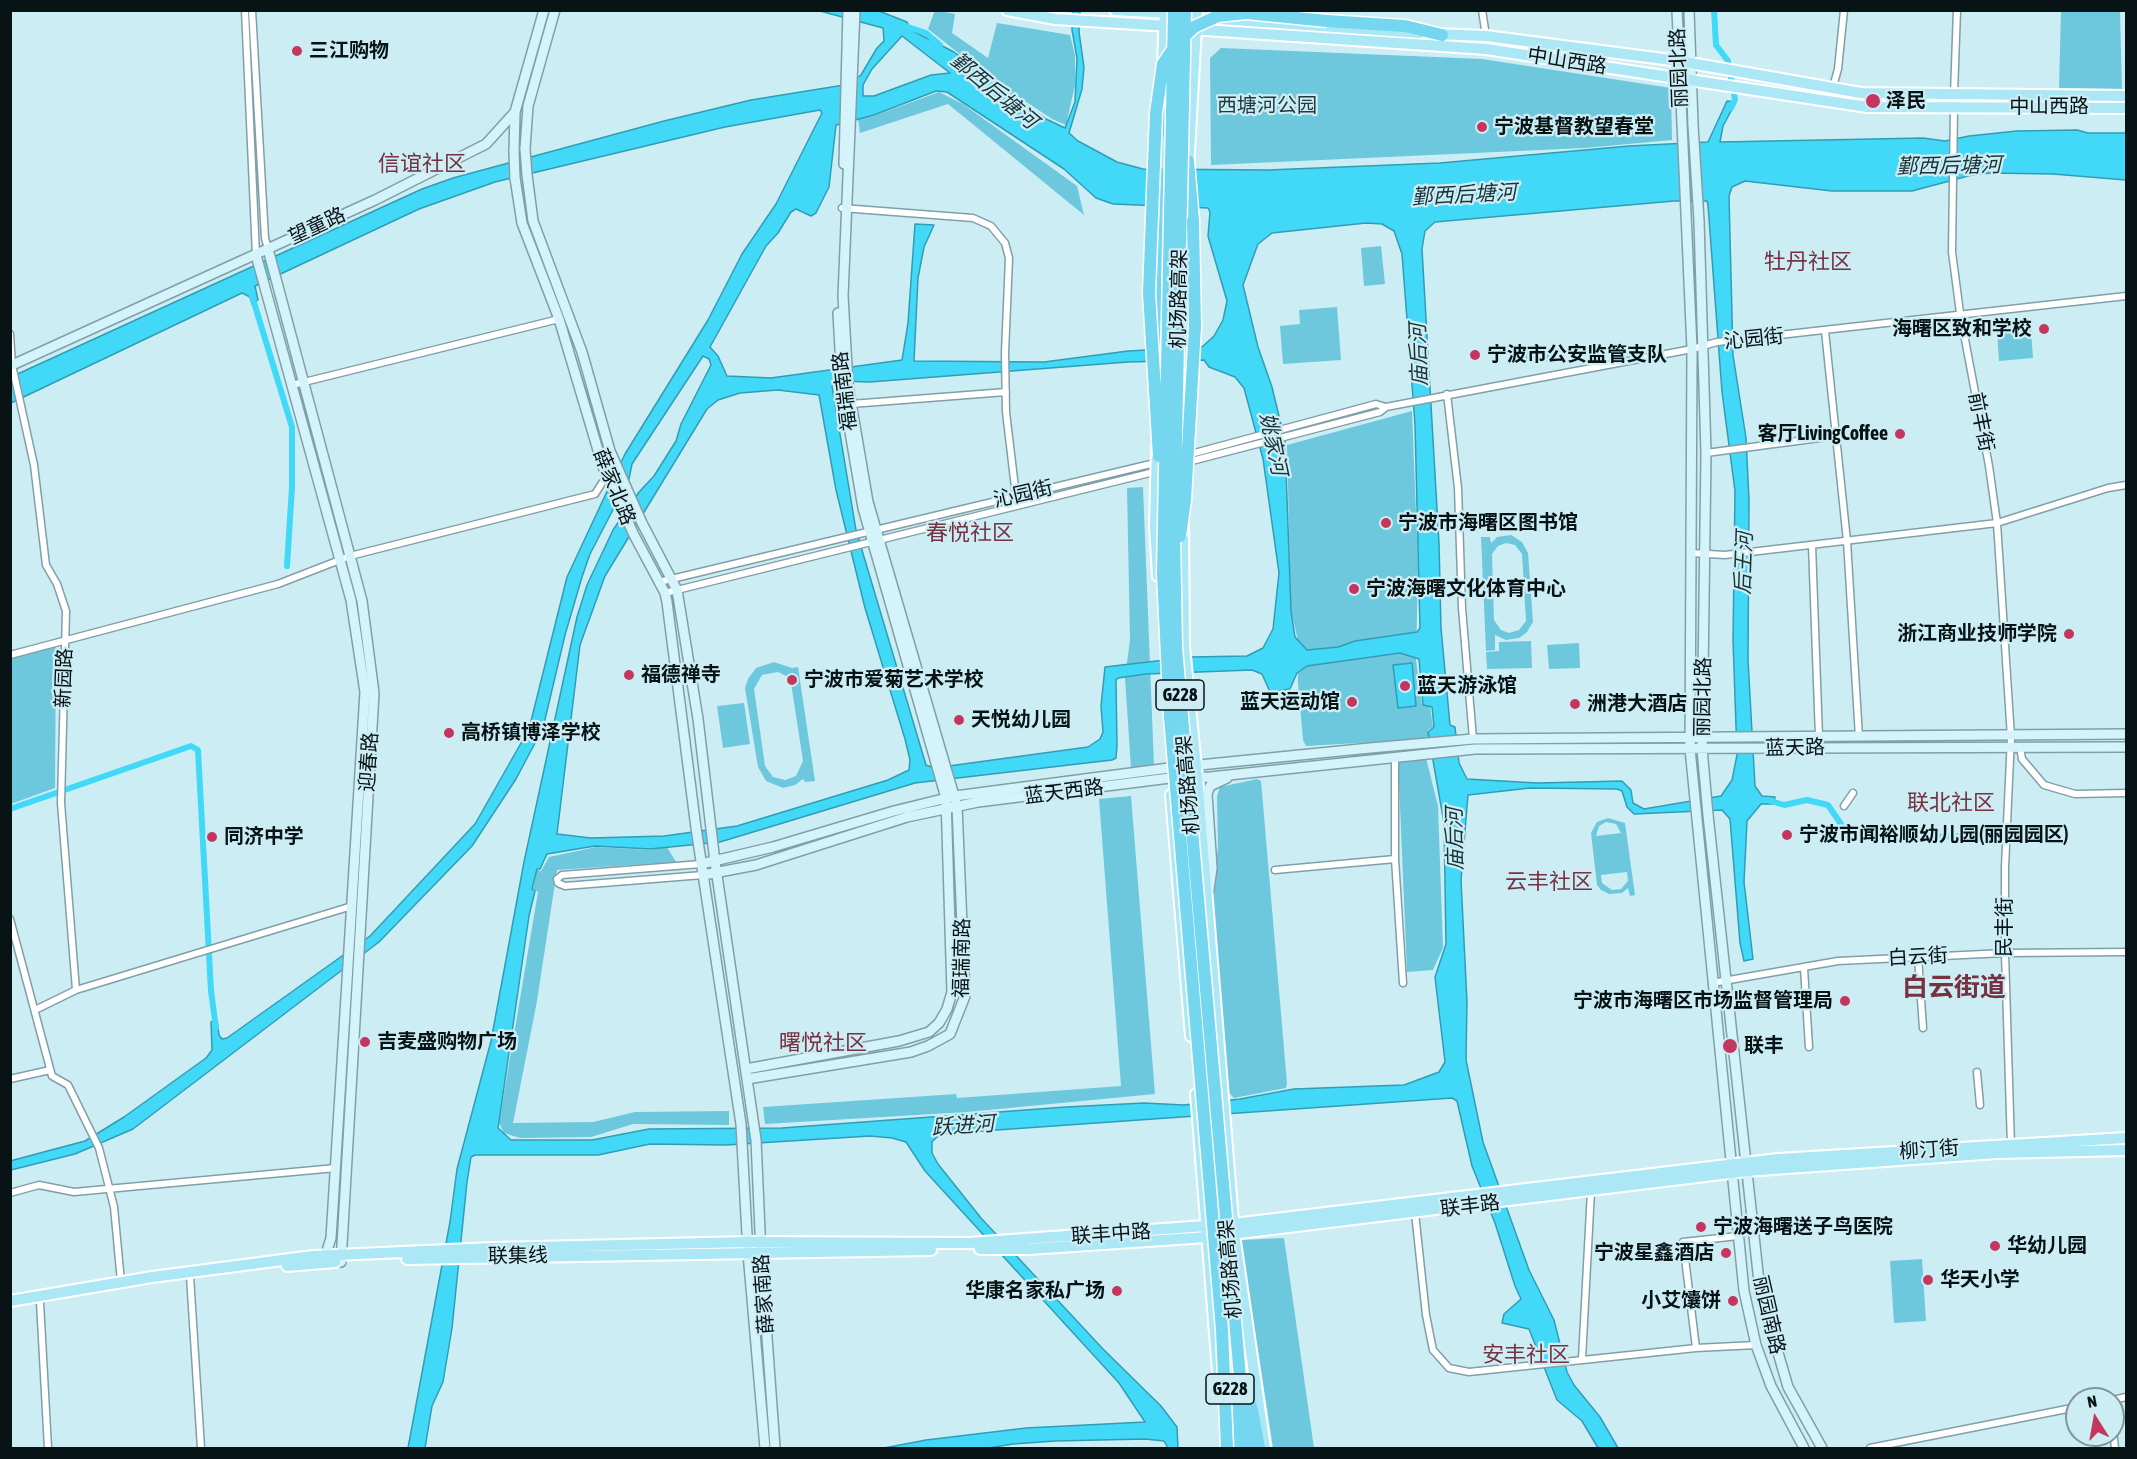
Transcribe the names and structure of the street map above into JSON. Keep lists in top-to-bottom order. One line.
{"streets":{"highway":["机场路高架","G228"],"main road":["中山西路","柳汀街","联丰路","联丰中路","联集线"],"street":["丽园北路","望童路","沁园街","福瑞南路","前丰街","薛家北路","新园路","蓝天路","迎春路","蓝天西路","民丰街","白云街","薛家南路","丽园南路"]},"crossings":[["中山西路","丽园北路"],["中山西路","机场路高架"],["中山西路","前丰街"],["丽园北路","沁园街"],["丽园北路","蓝天路"],["丽园北路","白云街"],["丽园北路","柳汀街"],["丽园北路","联丰路"],["丽园北路","丽园南路"],["望童路","薛家北路"],["望童路","新园路"],["望童路","迎春路"],["沁园街","福瑞南路"],["沁园街","前丰街"],["沁园街","薛家北路"],["福瑞南路","蓝天西路"],["福瑞南路","薛家南路"],["前丰街","蓝天路"],["前丰街","民丰街"],["薛家北路","蓝天西路"],["蓝天路","民丰街"],["迎春路","联集线"],["蓝天西路","薛家南路"],["民丰街","白云街"],["民丰街","柳汀街"],["柳汀街","联丰路"],["柳汀街","丽园南路"],["联丰路","联丰中路"],["联丰路","丽园南路"],["联丰中路","联集线"],["联集线","薛家南路"]],"districts":["信谊社区","牡丹社区","春悦社区","联北社区","云丰社区","白云街道","曙悦社区","安丰社区"],"water":["鄞西后塘河","庙后河","姚家河","后王河","跃进河"],"parks":["西塘河公园"],"places":["三江购物","泽民","宁波基督教望春堂","海曙区致和学校","宁波市公安监管支队","客厅LivingCoffee","宁波市海曙区图书馆","宁波海曙文化体育中心","浙江商业技师学院","福德禅寺","宁波市爱菊艺术学校","蓝天游泳馆","蓝天运动馆","洲港大酒店","天悦幼儿园","高桥镇博泽学校","宁波市闻裕顺幼儿园(丽园园区)","同济中学","宁波市海曙区市场监督管理局","吉麦盛购物广场","联丰","宁波海曙送子鸟医院","华幼儿园","宁波星鑫酒店","华天小学","华康名家私广场","小艾馕饼"],"north":"top"}
